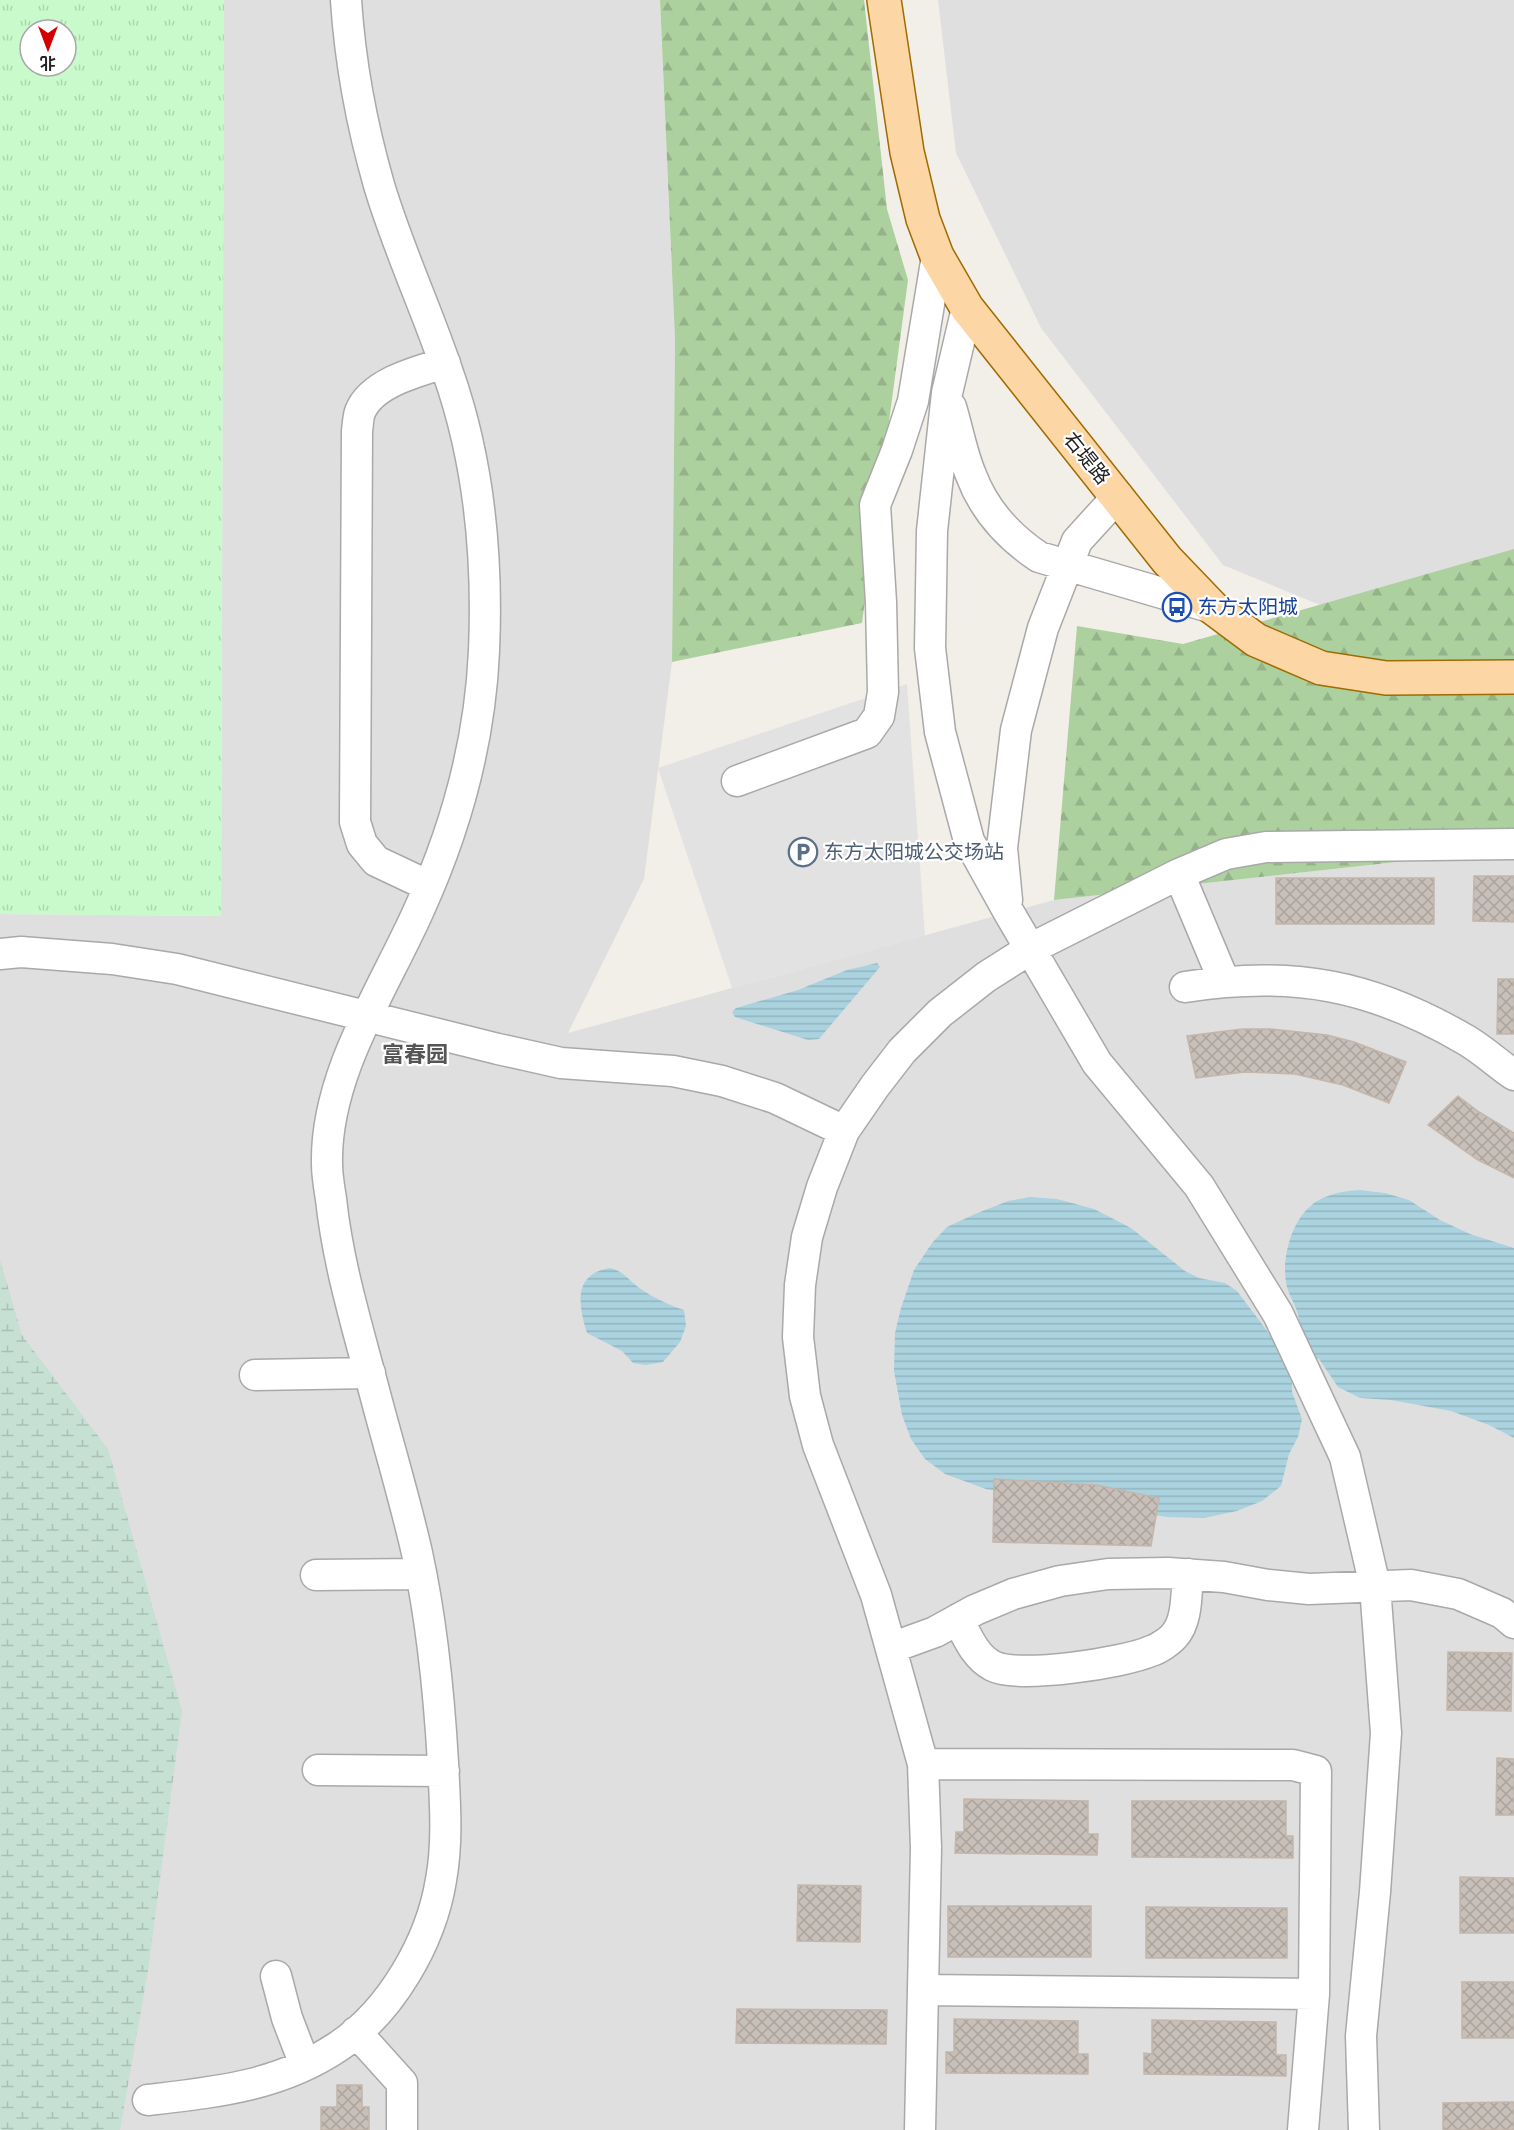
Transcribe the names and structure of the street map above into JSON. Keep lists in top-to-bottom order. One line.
{"streets":{"main road":["右堤路"]},"districts":["富春园"],"places":{"bus stop":["东方太阳城"],"parking":["东方太阳城公交场站"]},"north":"bottom"}
